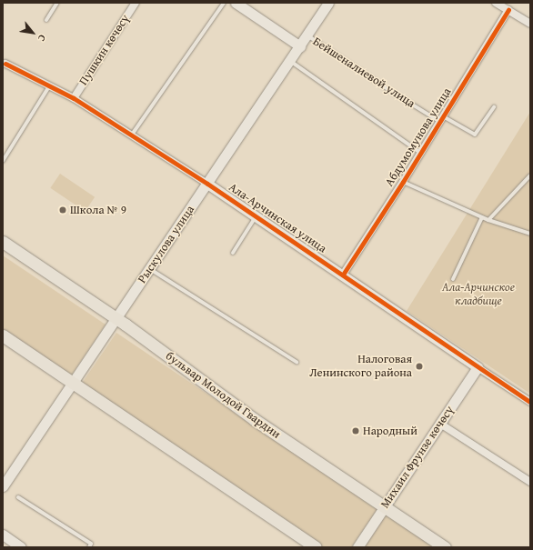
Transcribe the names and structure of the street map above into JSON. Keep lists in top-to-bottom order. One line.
{"streets":{"main road":["бульвар Молодой Гвардии"],"street":["Пушкин көчөсү","Бейшеналиевой улица","Абдумомунова улица","Ала-Арчинская улица","Рыскулова улица","Михаил Фрунзе көчөсү"]},"crossings":[["Пушкин көчөсү","Ала-Арчинская улица"],["Бейшеналиевой улица","Абдумомунова улица"],["Бейшеналиевой улица","Рыскулова улица"],["Абдумомунова улица","Ала-Арчинская улица"],["Ала-Арчинская улица","Рыскулова улица"],["Ала-Арчинская улица","Михаил Фрунзе көчөсү"],["Рыскулова улица","бульвар Молодой Гвардии"],["бульвар Молодой Гвардии","Михаил Фрунзе көчөсү"]],"parks":["Ала-Арчинское кладбище"],"places":["Школа № 9","Налоговая Ленинского района","Народный"],"north":"bottom right"}
